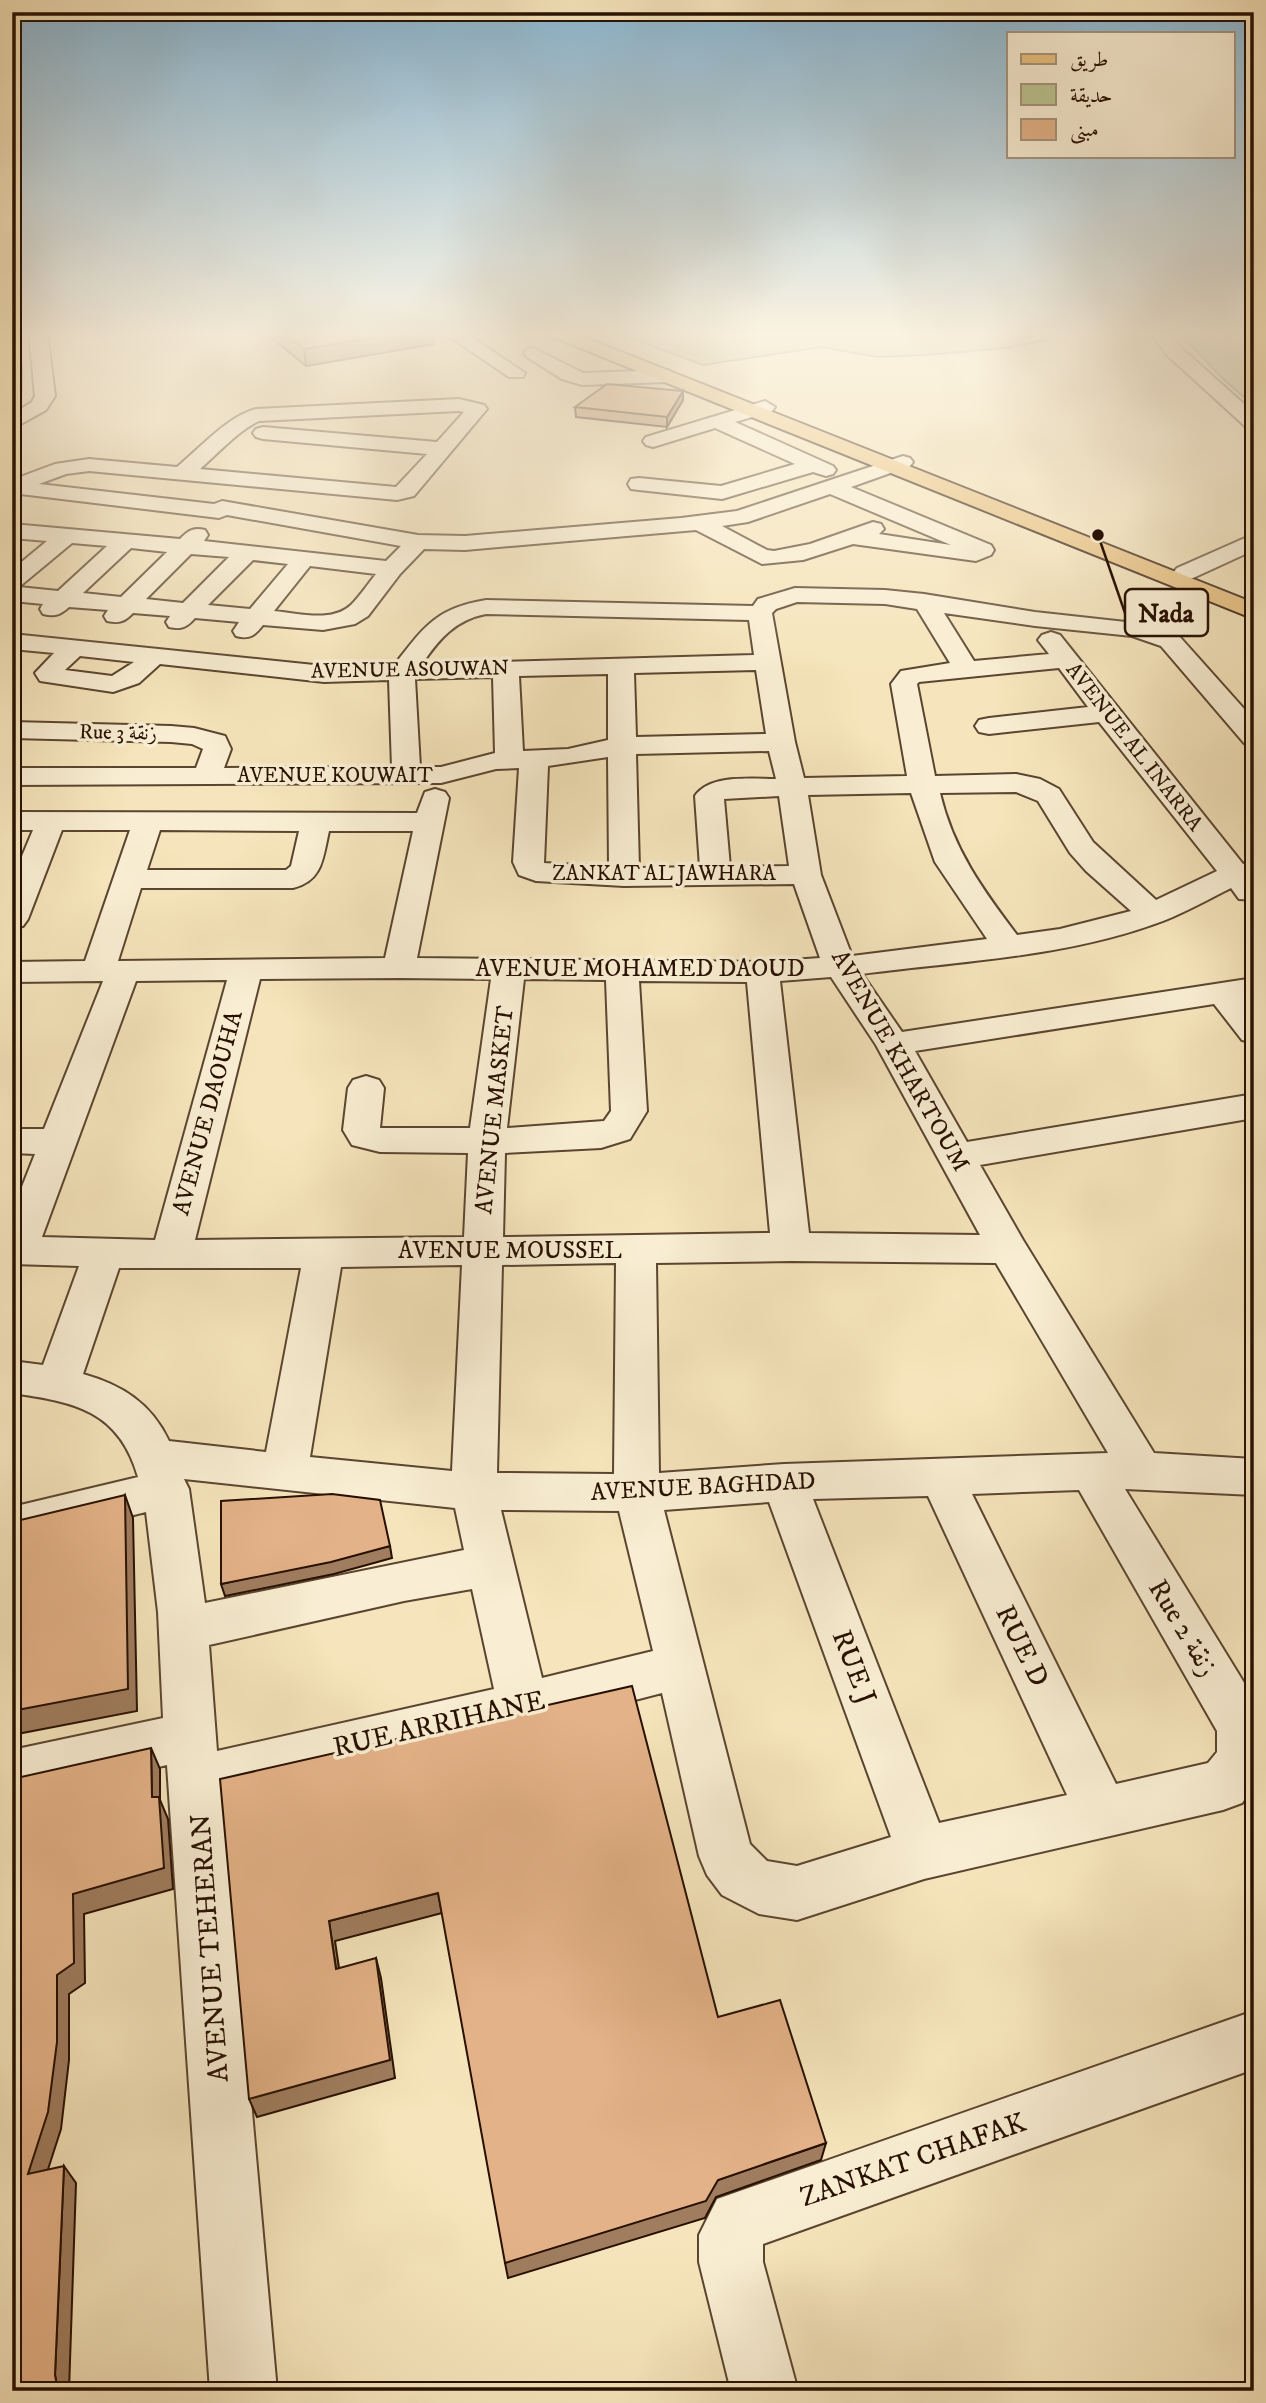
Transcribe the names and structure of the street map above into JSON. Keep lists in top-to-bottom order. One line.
{"streets":{"street":["AVENUE ASOUWAN","Rue 3 زنقة","AVENUE AL INARRA","AVENUE KOUWAIT","ZANKAT AL JAWHARA","AVENUE MOHAMED DAOUD","AVENUE KHARTOUM","AVENUE MASKET","AVENUE DAOUHA","AVENUE MOUSSEL","AVENUE BAGHDAD","Rue 2 زنقة","RUE D","RUE J","RUE ARRIHANE","AVENUE TEHERAN","ZANKAT CHAFAK"]},"crossings":[["AVENUE ASOUWAN","AVENUE KHARTOUM"],["Rue 3 زنقة","AVENUE KOUWAIT"],["AVENUE AL INARRA","AVENUE MOHAMED DAOUD"],["AVENUE KOUWAIT","ZANKAT AL JAWHARA"],["AVENUE KOUWAIT","AVENUE KHARTOUM"],["ZANKAT AL JAWHARA","AVENUE KHARTOUM"],["AVENUE MOHAMED DAOUD","AVENUE KHARTOUM"],["AVENUE MOHAMED DAOUD","AVENUE MASKET"],["AVENUE MOHAMED DAOUD","AVENUE DAOUHA"],["AVENUE KHARTOUM","AVENUE MOUSSEL"],["AVENUE KHARTOUM","AVENUE BAGHDAD"],["AVENUE MASKET","AVENUE MOUSSEL"],["AVENUE MASKET","AVENUE BAGHDAD"],["AVENUE MASKET","RUE ARRIHANE"],["AVENUE DAOUHA","AVENUE MOUSSEL"],["AVENUE BAGHDAD","Rue 2 زنقة"],["AVENUE BAGHDAD","RUE D"],["AVENUE BAGHDAD","RUE J"],["AVENUE BAGHDAD","AVENUE TEHERAN"],["Rue 2 زنقة","RUE D"],["RUE ARRIHANE","AVENUE TEHERAN"]],"places":["Nada"],"legend":["طريق","حديقة","مبنى"]}
